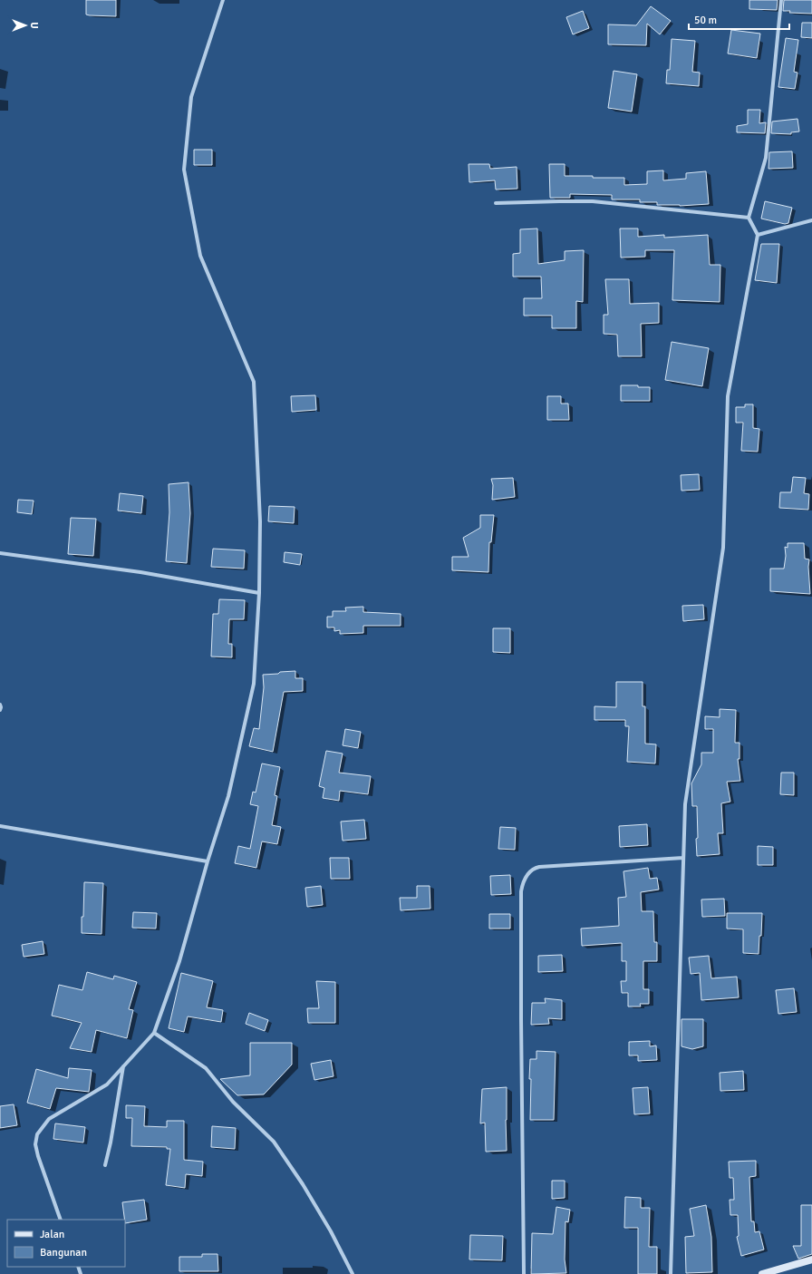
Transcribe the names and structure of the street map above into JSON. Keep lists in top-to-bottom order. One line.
{"legend":["Jalan","Bangunan"],"scale_bar":"50 m","north":"right"}
